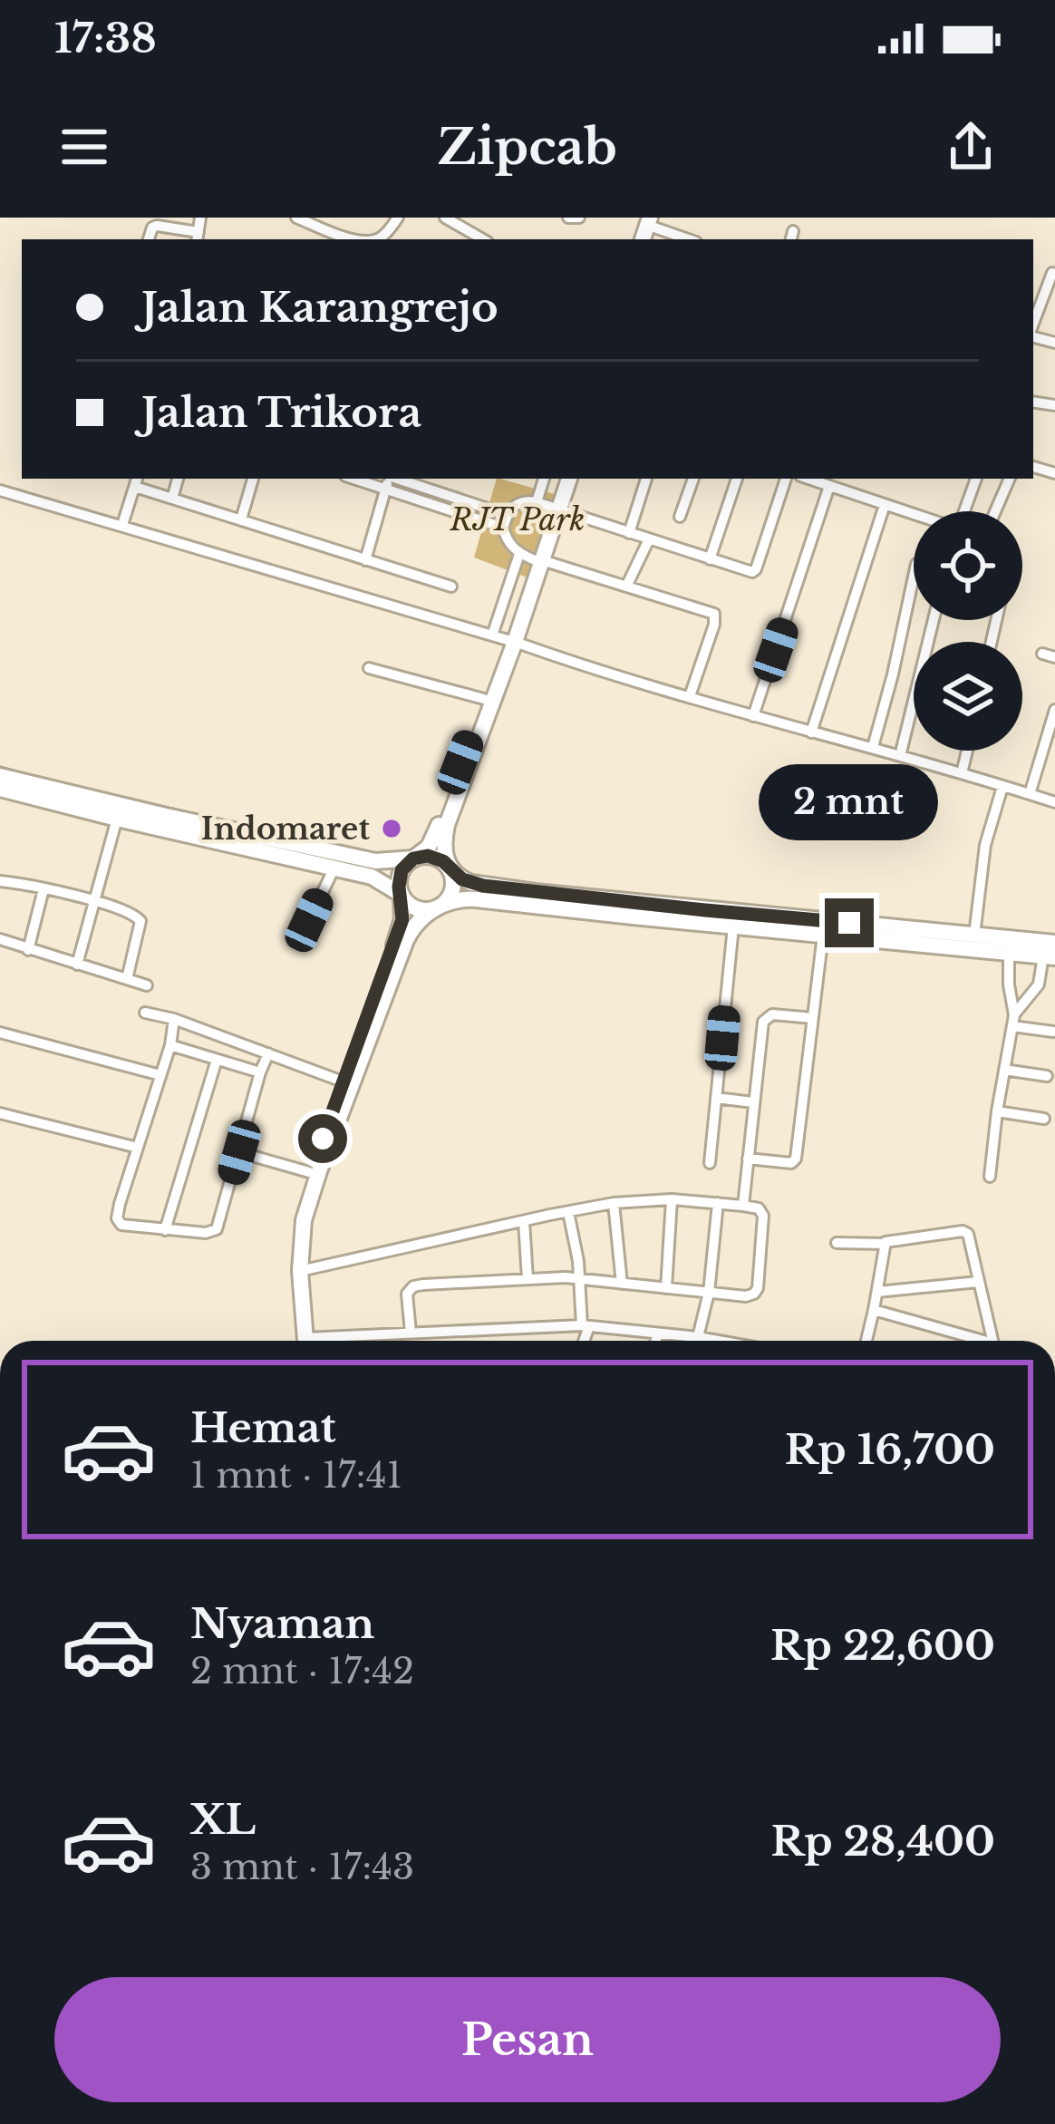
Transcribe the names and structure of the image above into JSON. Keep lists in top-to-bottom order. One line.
{"parks":["RJT Park"],"places":["Indomaret"],"page":{"status":"17:38","header":"Zipcab","banner":["Jalan Karangrejo","Jalan Trikora"],"bubble":"2 mnt","list":[{"name":"Hemat","note":"1 mnt · 17:41","value":"Rp 16,700"},{"name":"Nyaman","note":"2 mnt · 17:42","value":"Rp 22,600"},{"name":"XL","note":"3 mnt · 17:43","value":"Rp 28,400"}],"buttons":"Pesan"}}
